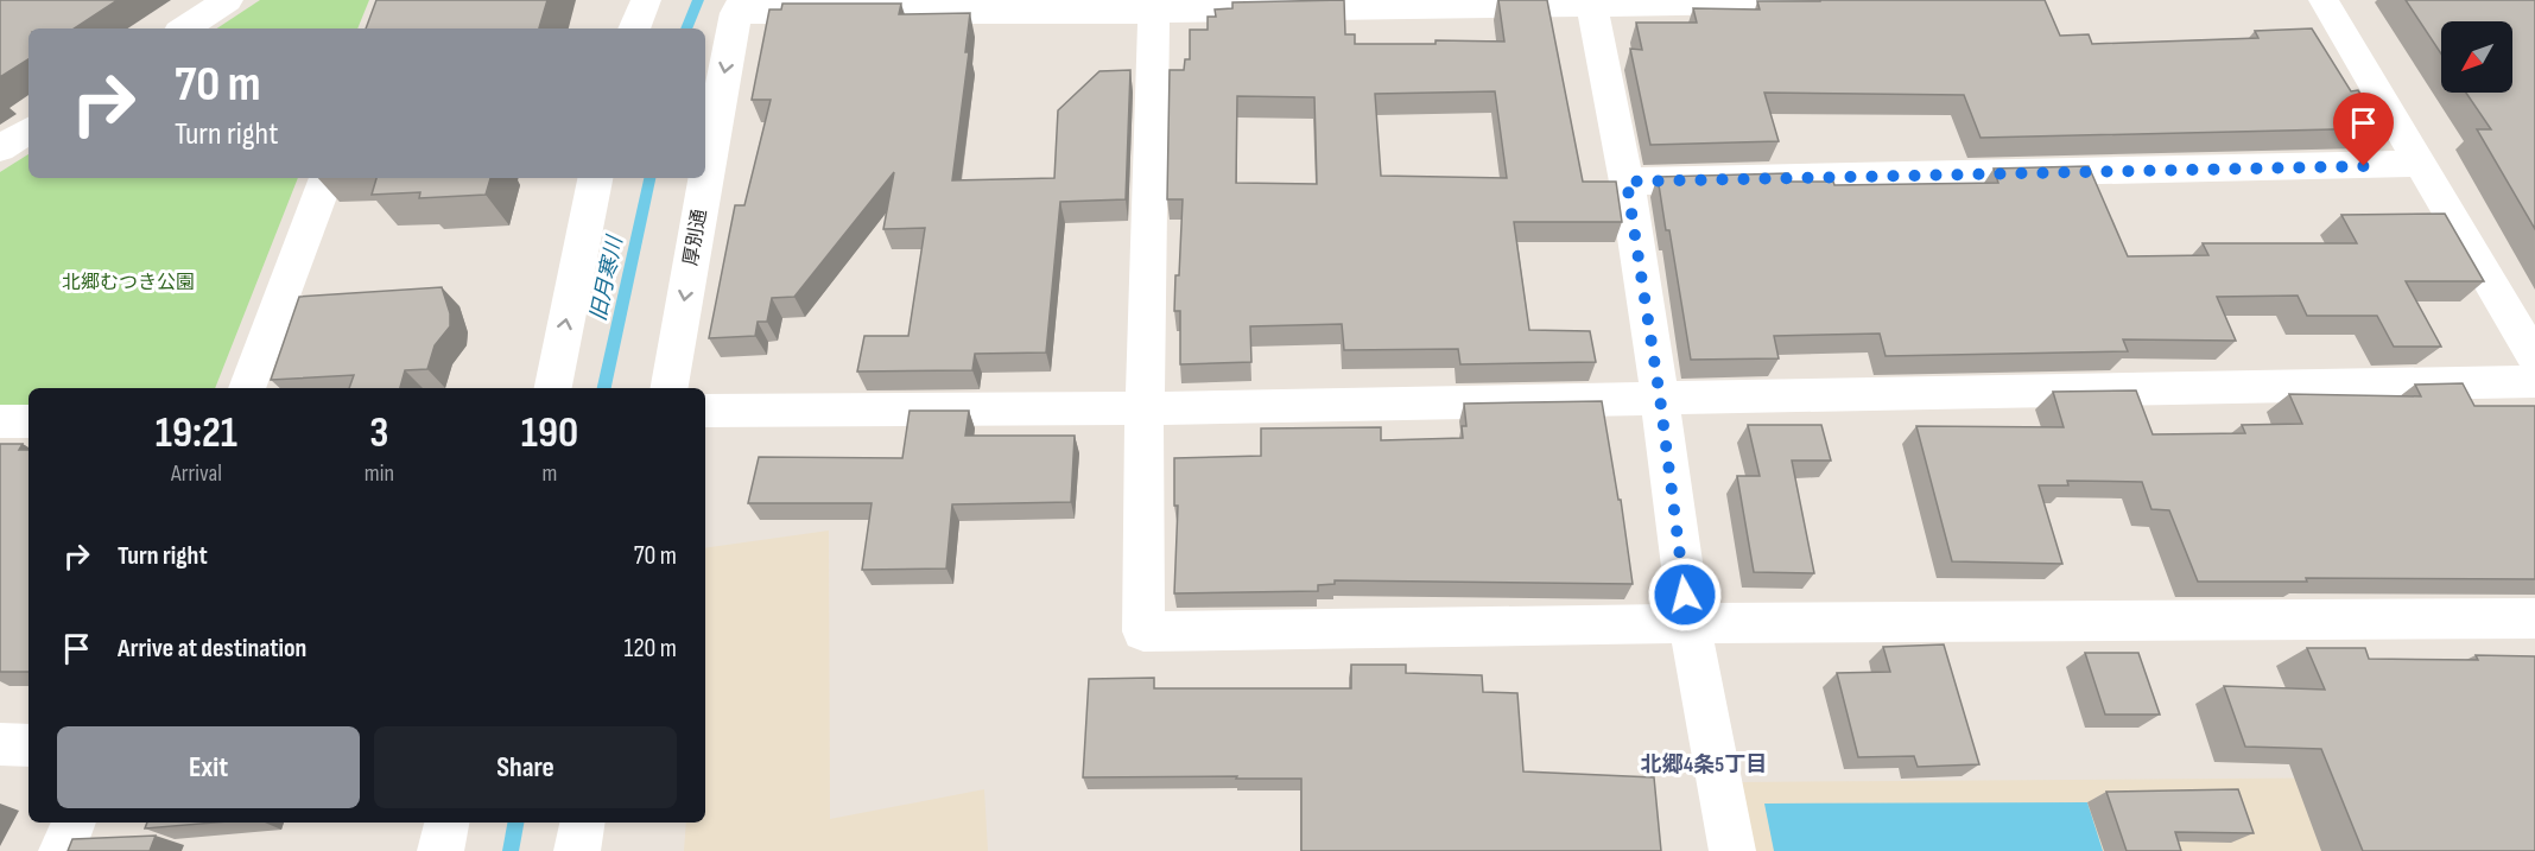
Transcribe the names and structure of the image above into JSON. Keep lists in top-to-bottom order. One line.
{"streets":{"street":["厚別通"]},"districts":["北郷4条5丁目"],"water":["旧月寒川"],"parks":["北郷むつき公園"],"north":"bottom left","page":{"turn":["70 m","Turn right"],"eta":["19:21","Arrival","3","min","190","m"],"list":[{"name":"Turn right","value":"70 m"},{"name":"Arrive at destination","value":"120 m"}],"buttons":["Exit","Share"]}}
